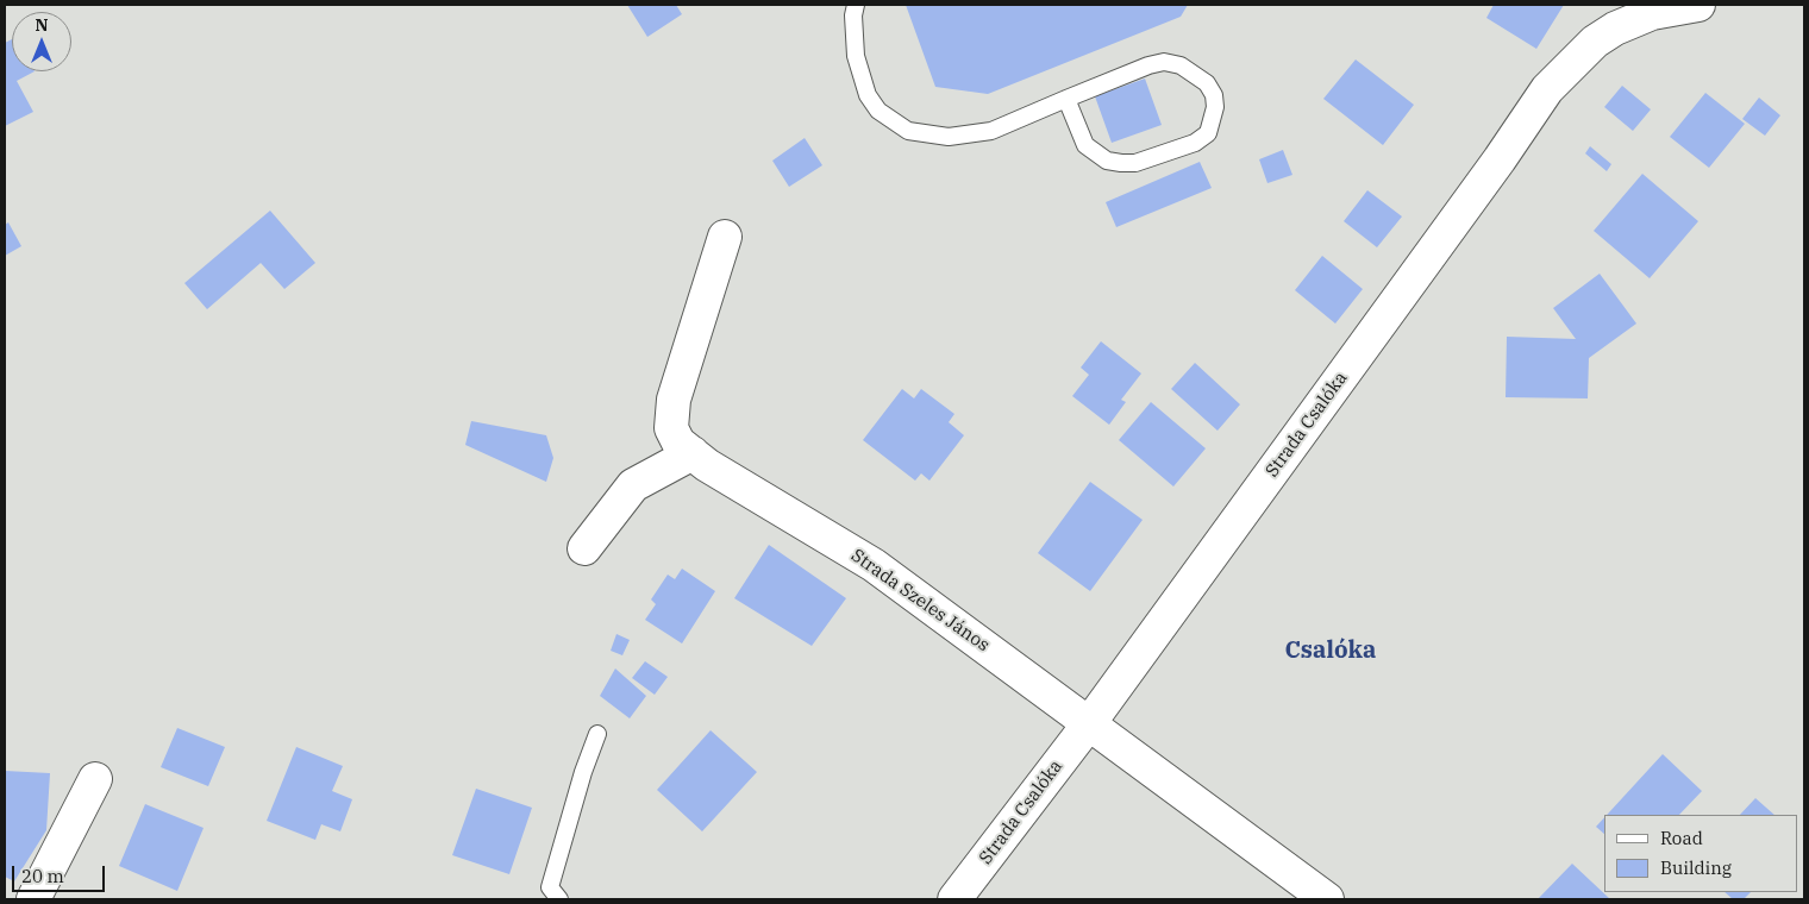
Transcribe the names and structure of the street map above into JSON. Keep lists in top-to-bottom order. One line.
{"streets":{"street":["Strada Csalóka","Strada Szeles János"]},"crossings":[["Strada Csalóka","Strada Szeles János"]],"districts":["Csalóka"],"legend":["Road","Building"],"scale_bar":"20 m","north":"top"}
